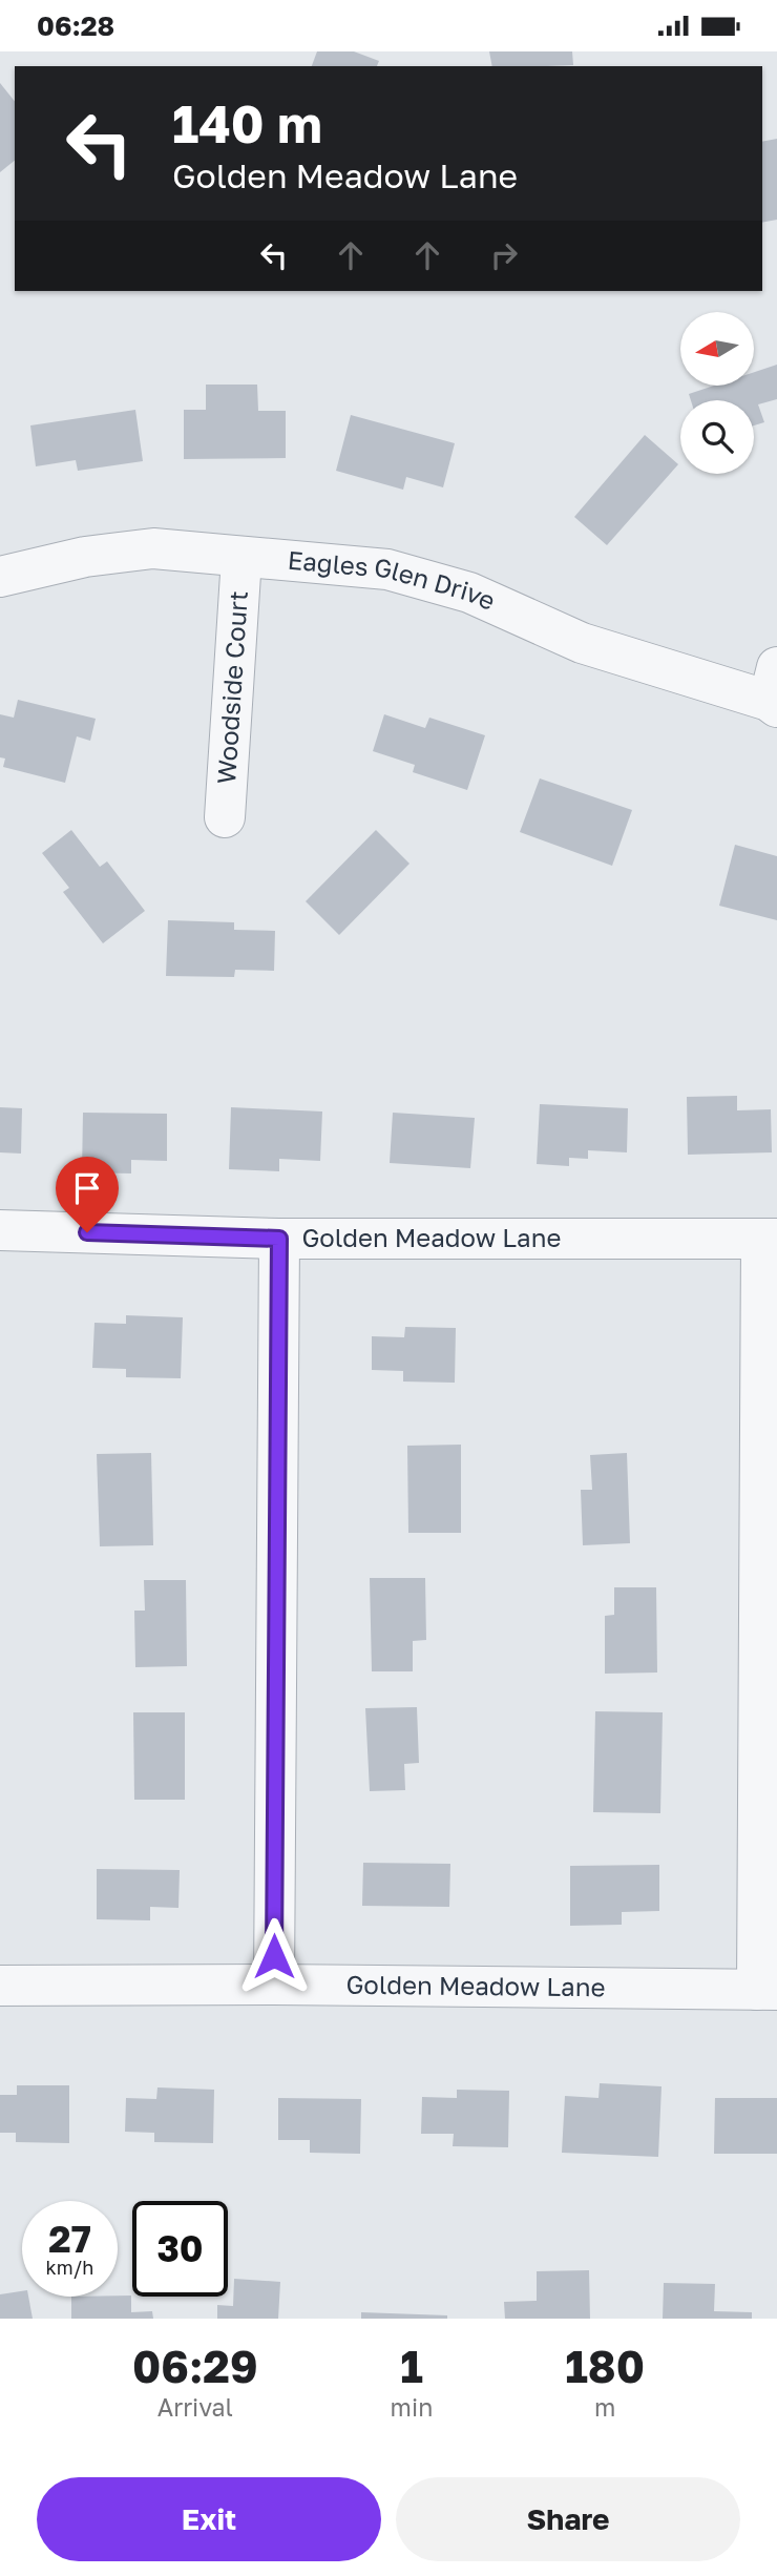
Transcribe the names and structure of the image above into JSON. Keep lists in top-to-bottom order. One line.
{"streets":{"street":["Eagles Glen Drive","Woodside Court","Golden Meadow Lane"]},"crossings":[["Eagles Glen Drive","Woodside Court"]],"north":"left","page":{"status":"06:28","turn":["140 m","Golden Meadow Lane"],"speed":"27 km/h","limit":"30","eta":["06:29","Arrival","1","min","180","m"],"buttons":["Exit","Share"]}}
